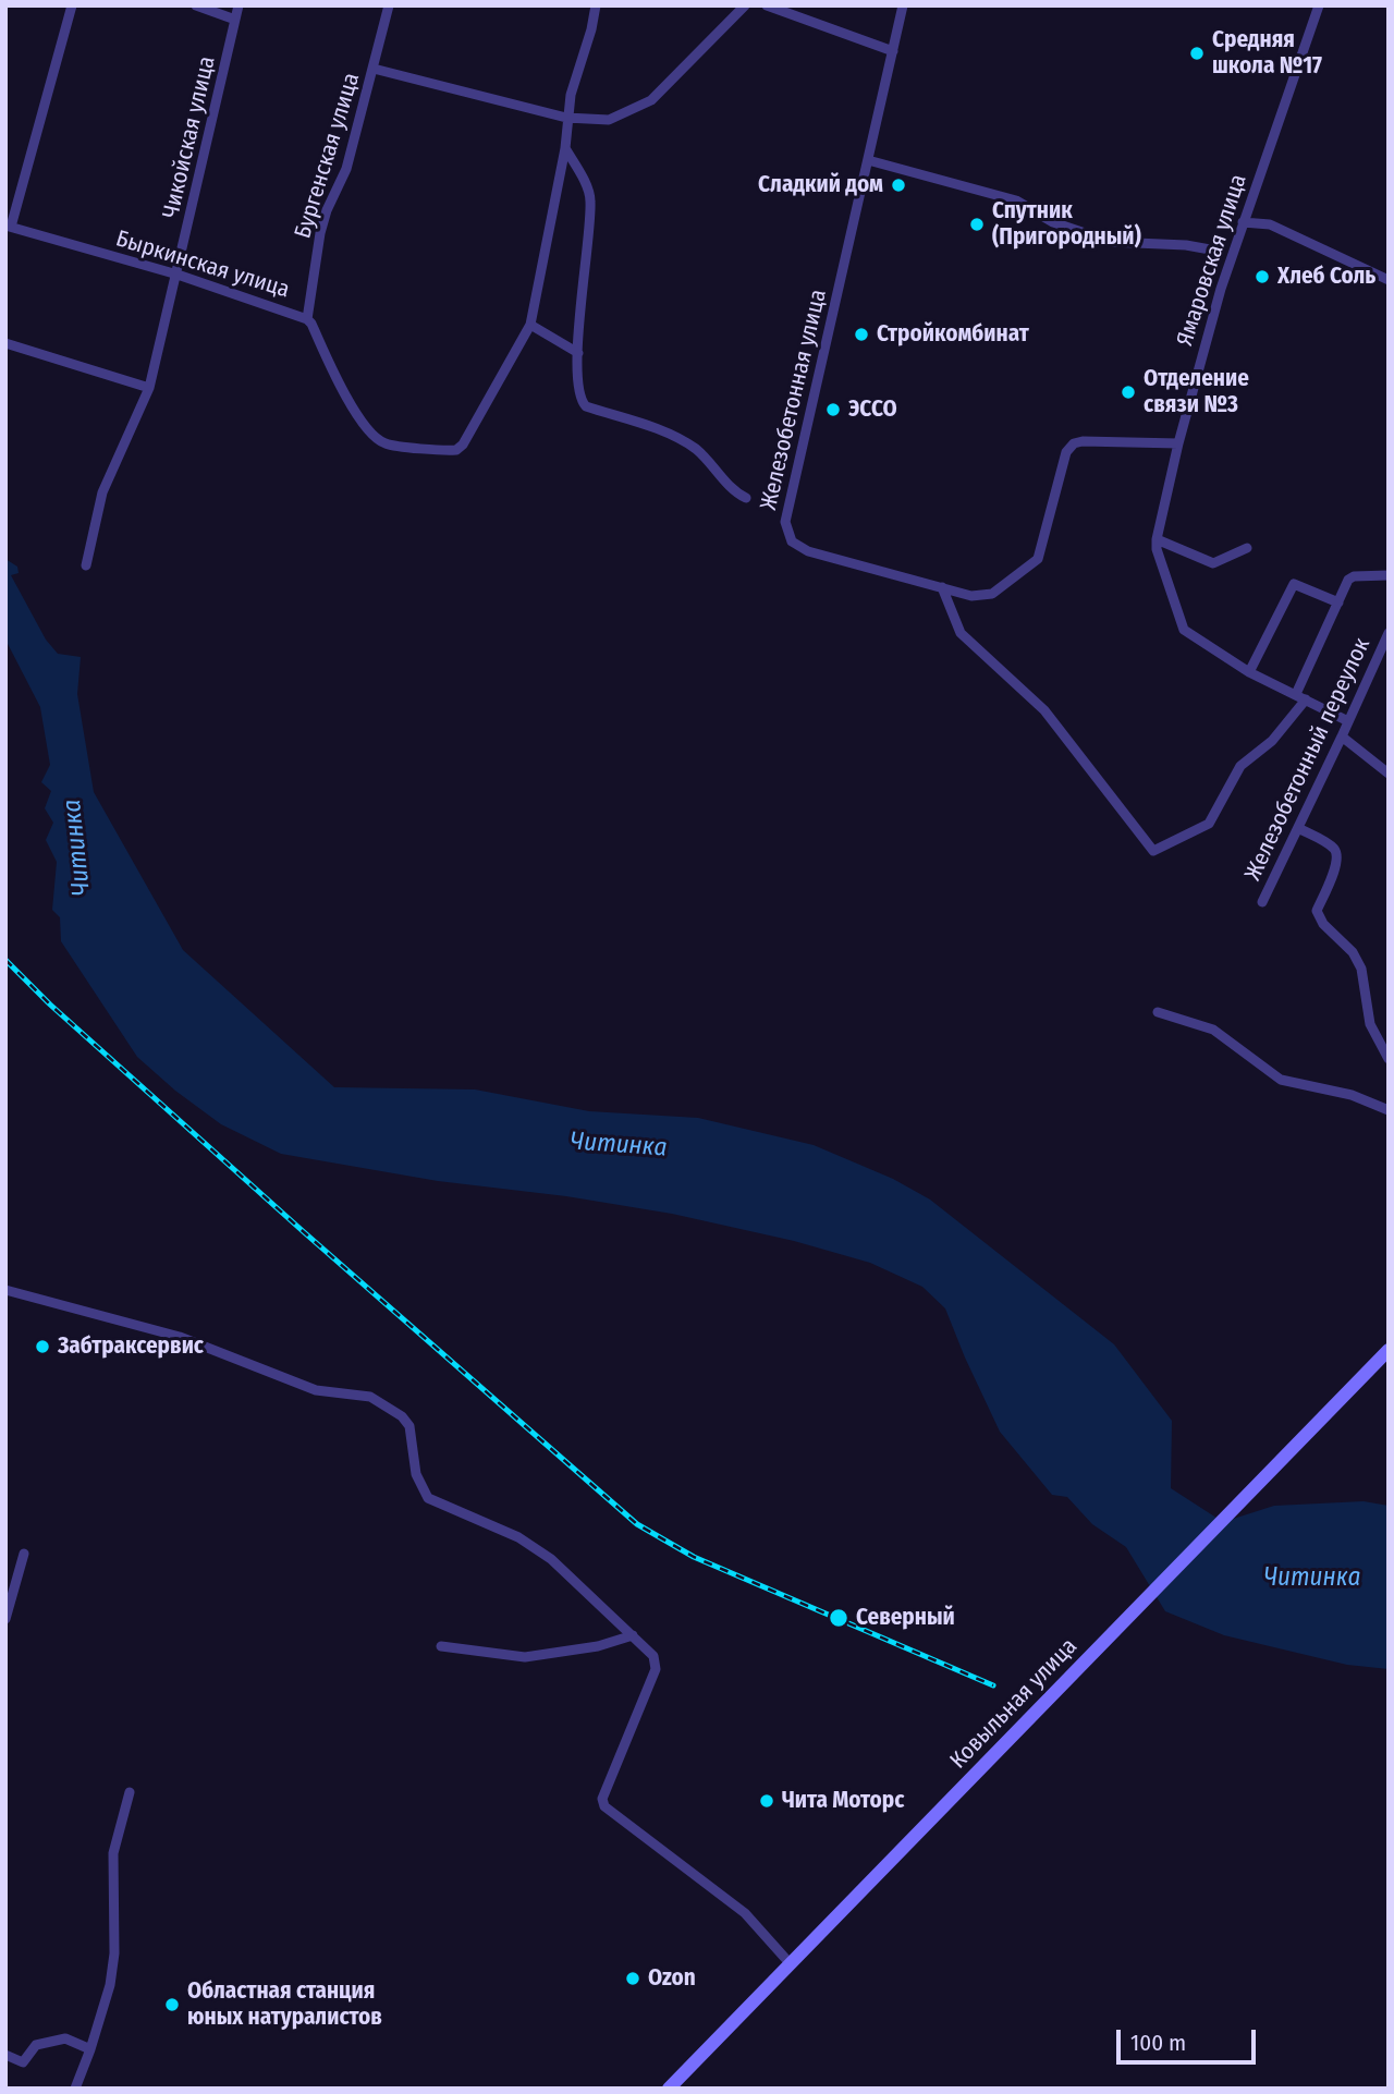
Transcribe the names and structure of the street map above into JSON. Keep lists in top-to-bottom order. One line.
{"streets":{"main road":["Ковыльная улица"],"street":["Чикойская улица","Бургенская улица","Ямаровская улица","Быркинская улица","Железобетонная улица","Железобетонный переулок"]},"crossings":[["Чикойская улица","Быркинская улица"],["Бургенская улица","Быркинская улица"],["Ямаровская улица","Железобетонная улица"]],"water":["Читинка"],"places":["Средняя школа №17","Сладкий дом","Спутник (Пригородный)","Хлеб Соль","Стройкомбинат","Отделение связи №3","ЭССО","Забтраксервис","Северный","Чита Моторс","Ozon","Областная станция юных натуралистов"],"scale_bar":"100 m"}
